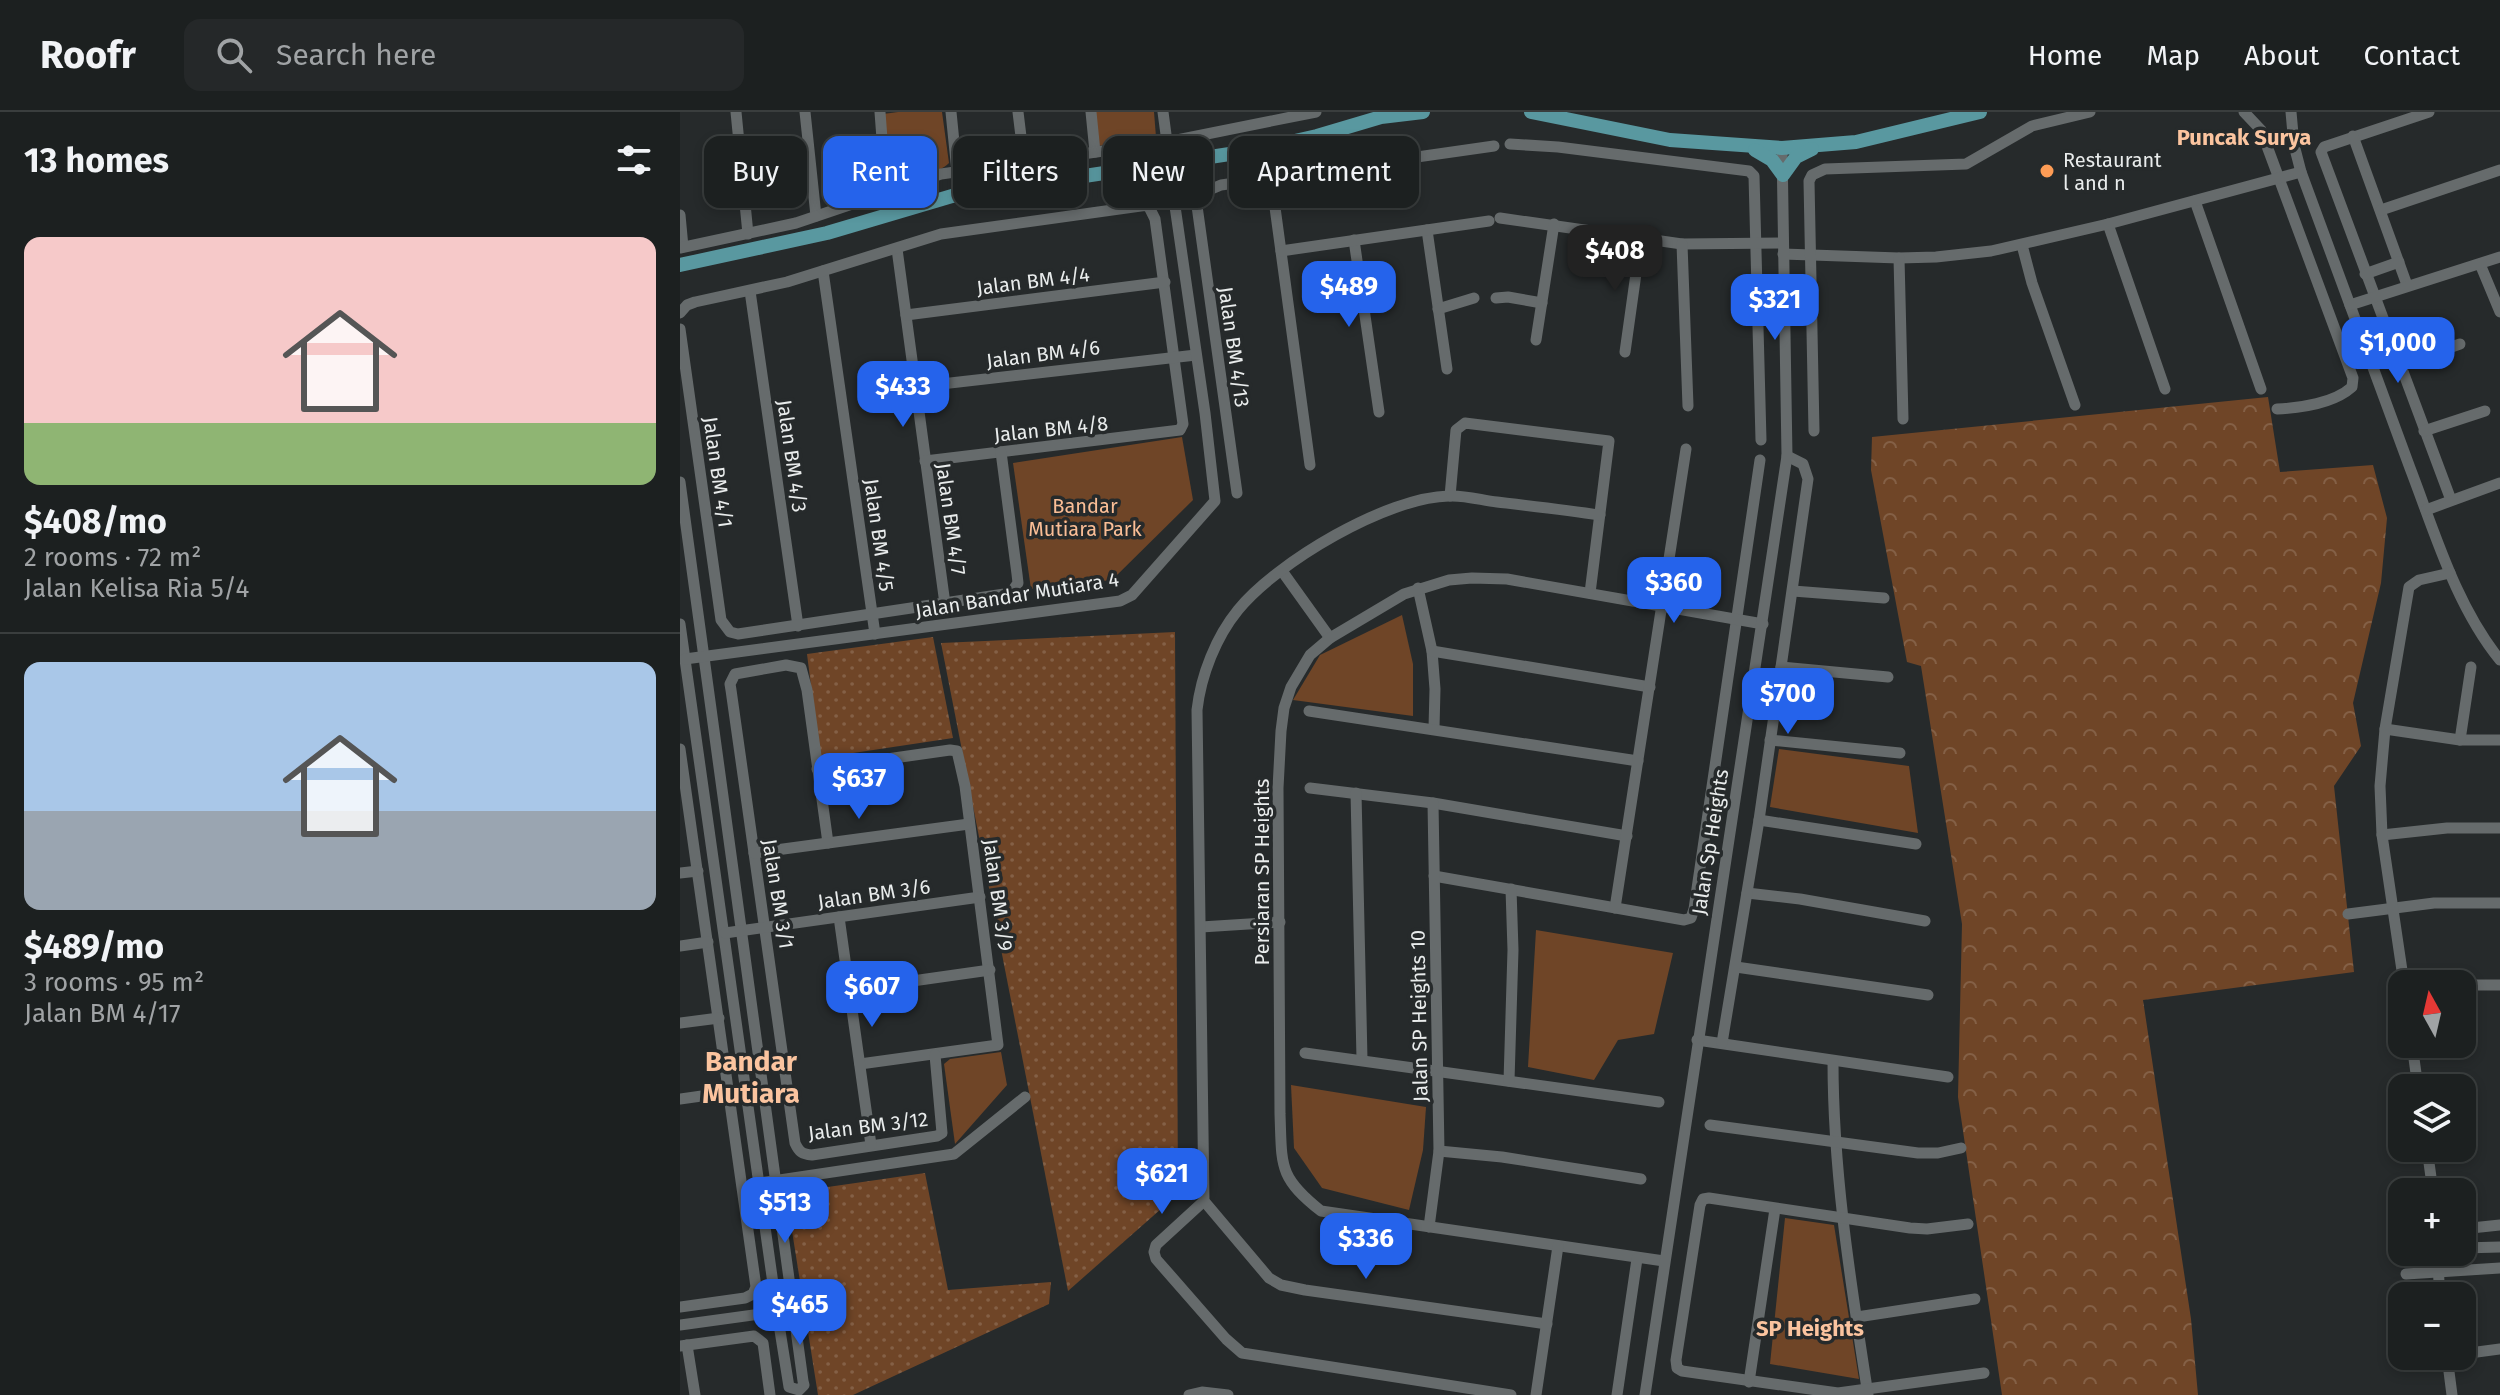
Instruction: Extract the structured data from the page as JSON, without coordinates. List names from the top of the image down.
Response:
{
  "streets": {
    "street": [
      "Jalan BM 4/4",
      "Jalan BM 4/13",
      "Jalan BM 4/6",
      "Jalan BM 4/8",
      "Jalan BM 4/3",
      "Jalan BM 4/1",
      "Jalan BM 4/7",
      "Jalan BM 4/5",
      "Jalan Bandar Mutiara 4",
      "Jalan Sp Heights",
      "Persiaran SP Heights",
      "Jalan BM 3/1",
      "Jalan BM 3/6",
      "Jalan BM 3/9",
      "Jalan SP Heights 10",
      "Jalan BM 3/12"
    ]
  },
  "crossings": [
    ["Jalan BM 4/4", "Jalan BM 4/7"],
    ["Jalan BM 4/6", "Jalan BM 4/8"],
    ["Jalan BM 4/6", "Jalan BM 4/7"],
    ["Jalan BM 4/6", "Jalan Bandar Mutiara 4"],
    ["Jalan BM 4/8", "Jalan BM 4/7"],
    ["Jalan BM 4/3", "Jalan BM 4/1"],
    ["Jalan BM 4/5", "Jalan Bandar Mutiara 4"],
    ["Jalan Sp Heights", "Persiaran SP Heights"],
    ["Persiaran SP Heights", "Jalan SP Heights 10"],
    ["Jalan BM 3/1", "Jalan BM 3/6"],
    ["Jalan BM 3/1", "Jalan BM 3/9"],
    ["Jalan BM 3/1", "Jalan BM 3/12"],
    ["Jalan BM 3/6", "Jalan BM 3/9"],
    ["Jalan BM 3/9", "Jalan BM 3/12"]
  ],
  "districts": ["Puncak Surya", "Bandar Mutiara", "SP Heights"],
  "parks": ["Bandar Mutiara Park"],
  "places": ["Restaurant l and n"],
  "north": "top",
  "page": {
    "header": "Roofr",
    "search": "Search here",
    "nav": [
      "Home",
      "Map",
      "About",
      "Contact"
    ],
    "heading": "13 homes",
    "chip": [
      "Buy",
      "Rent",
      "Filters",
      "New",
      "Apartment"
    ],
    "list": [
      {
        "name": "$408/mo",
        "note": "2 rooms · 72 m² · Jalan Kelisa Ria 5/4"
      },
      {
        "name": "$489/mo",
        "note": "3 rooms · 95 m² · Jalan BM 4/17"
      }
    ],
    "price": [
      "$408",
      "$489",
      "$321",
      "$1,000",
      "$433",
      "$360",
      "$700",
      "$637",
      "$607",
      "$621",
      "$513",
      "$336",
      "$465"
    ],
    "map_buttons": ["+", "−"]
  }
}
